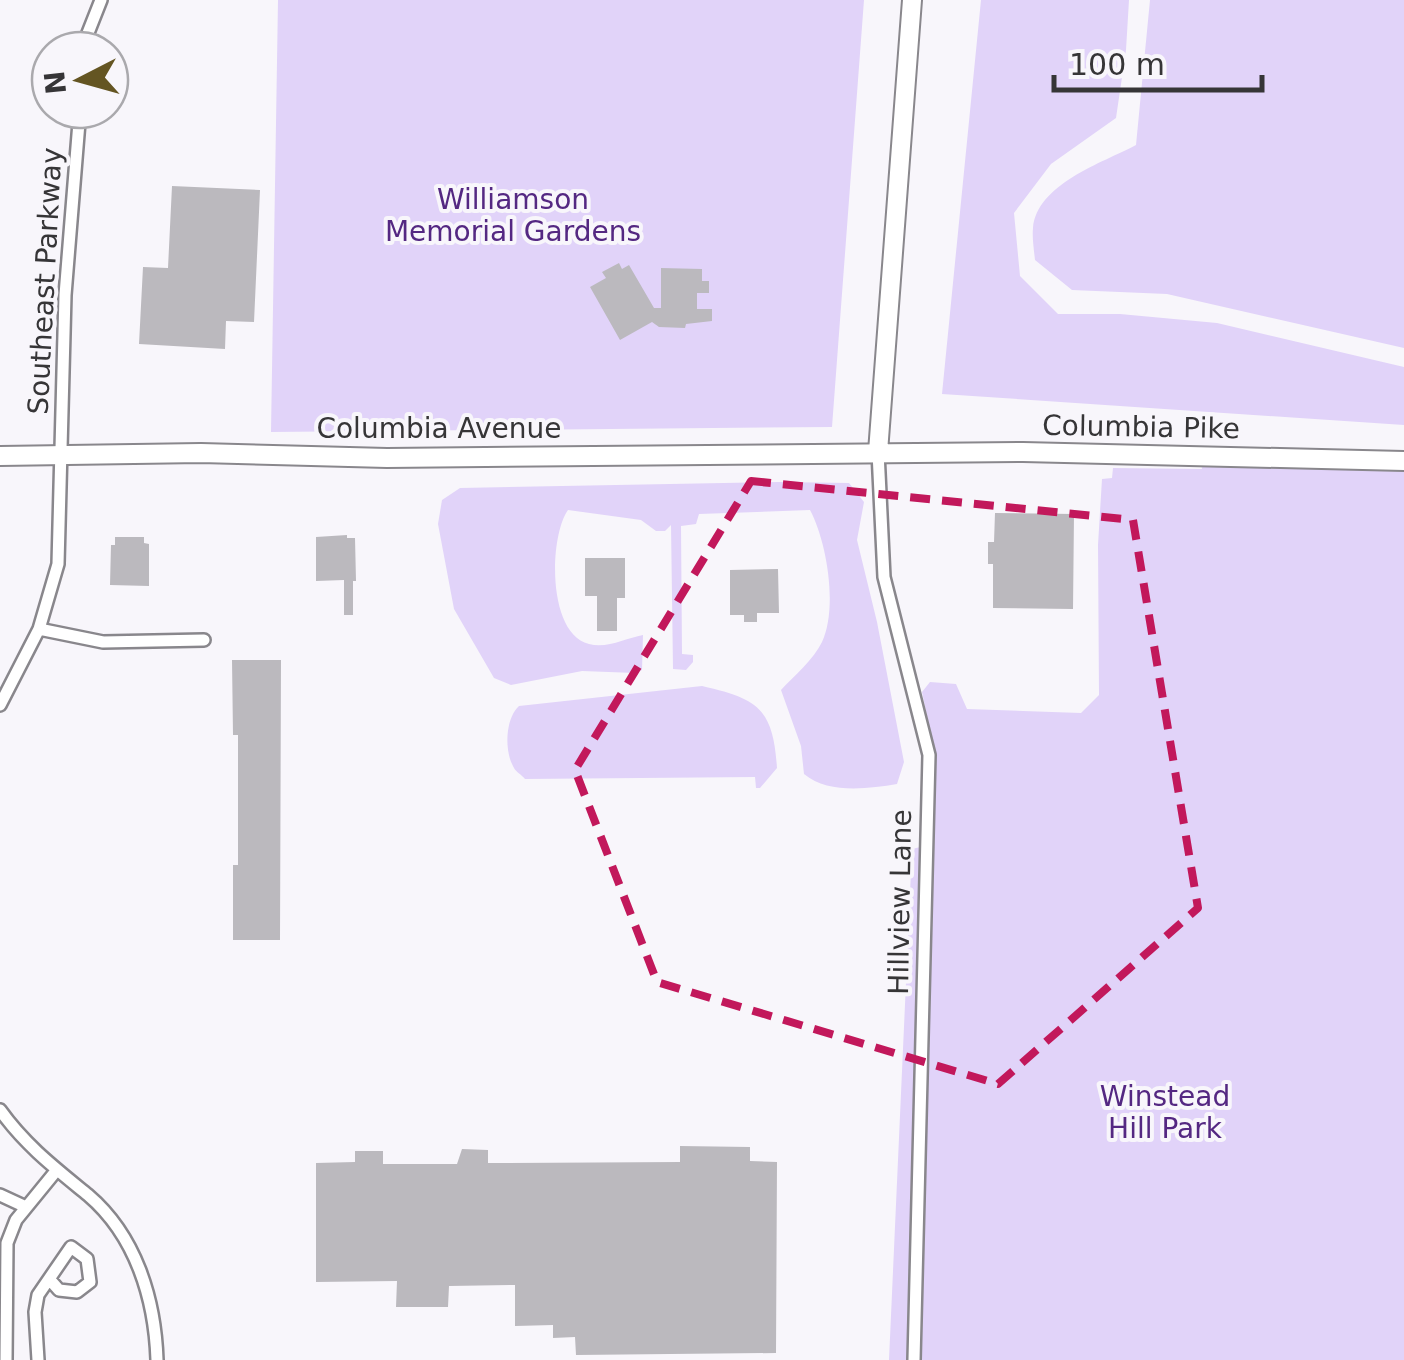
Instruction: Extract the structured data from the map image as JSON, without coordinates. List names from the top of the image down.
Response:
{
  "streets": {
    "main road": ["Columbia Pike", "Columbia Avenue"],
    "street": ["Southeast Parkway", "Hillview Lane"]
  },
  "crossings": [
    ["Southeast Parkway", "Columbia Avenue"],
    ["Columbia Pike", "Columbia Avenue"],
    ["Columbia Pike", "Hillview Lane"],
    ["Columbia Avenue", "Hillview Lane"]
  ],
  "parks": ["Williamson Memorial Gardens", "Winstead Hill Park"],
  "scale_bar": "100 m",
  "north": "left"
}
